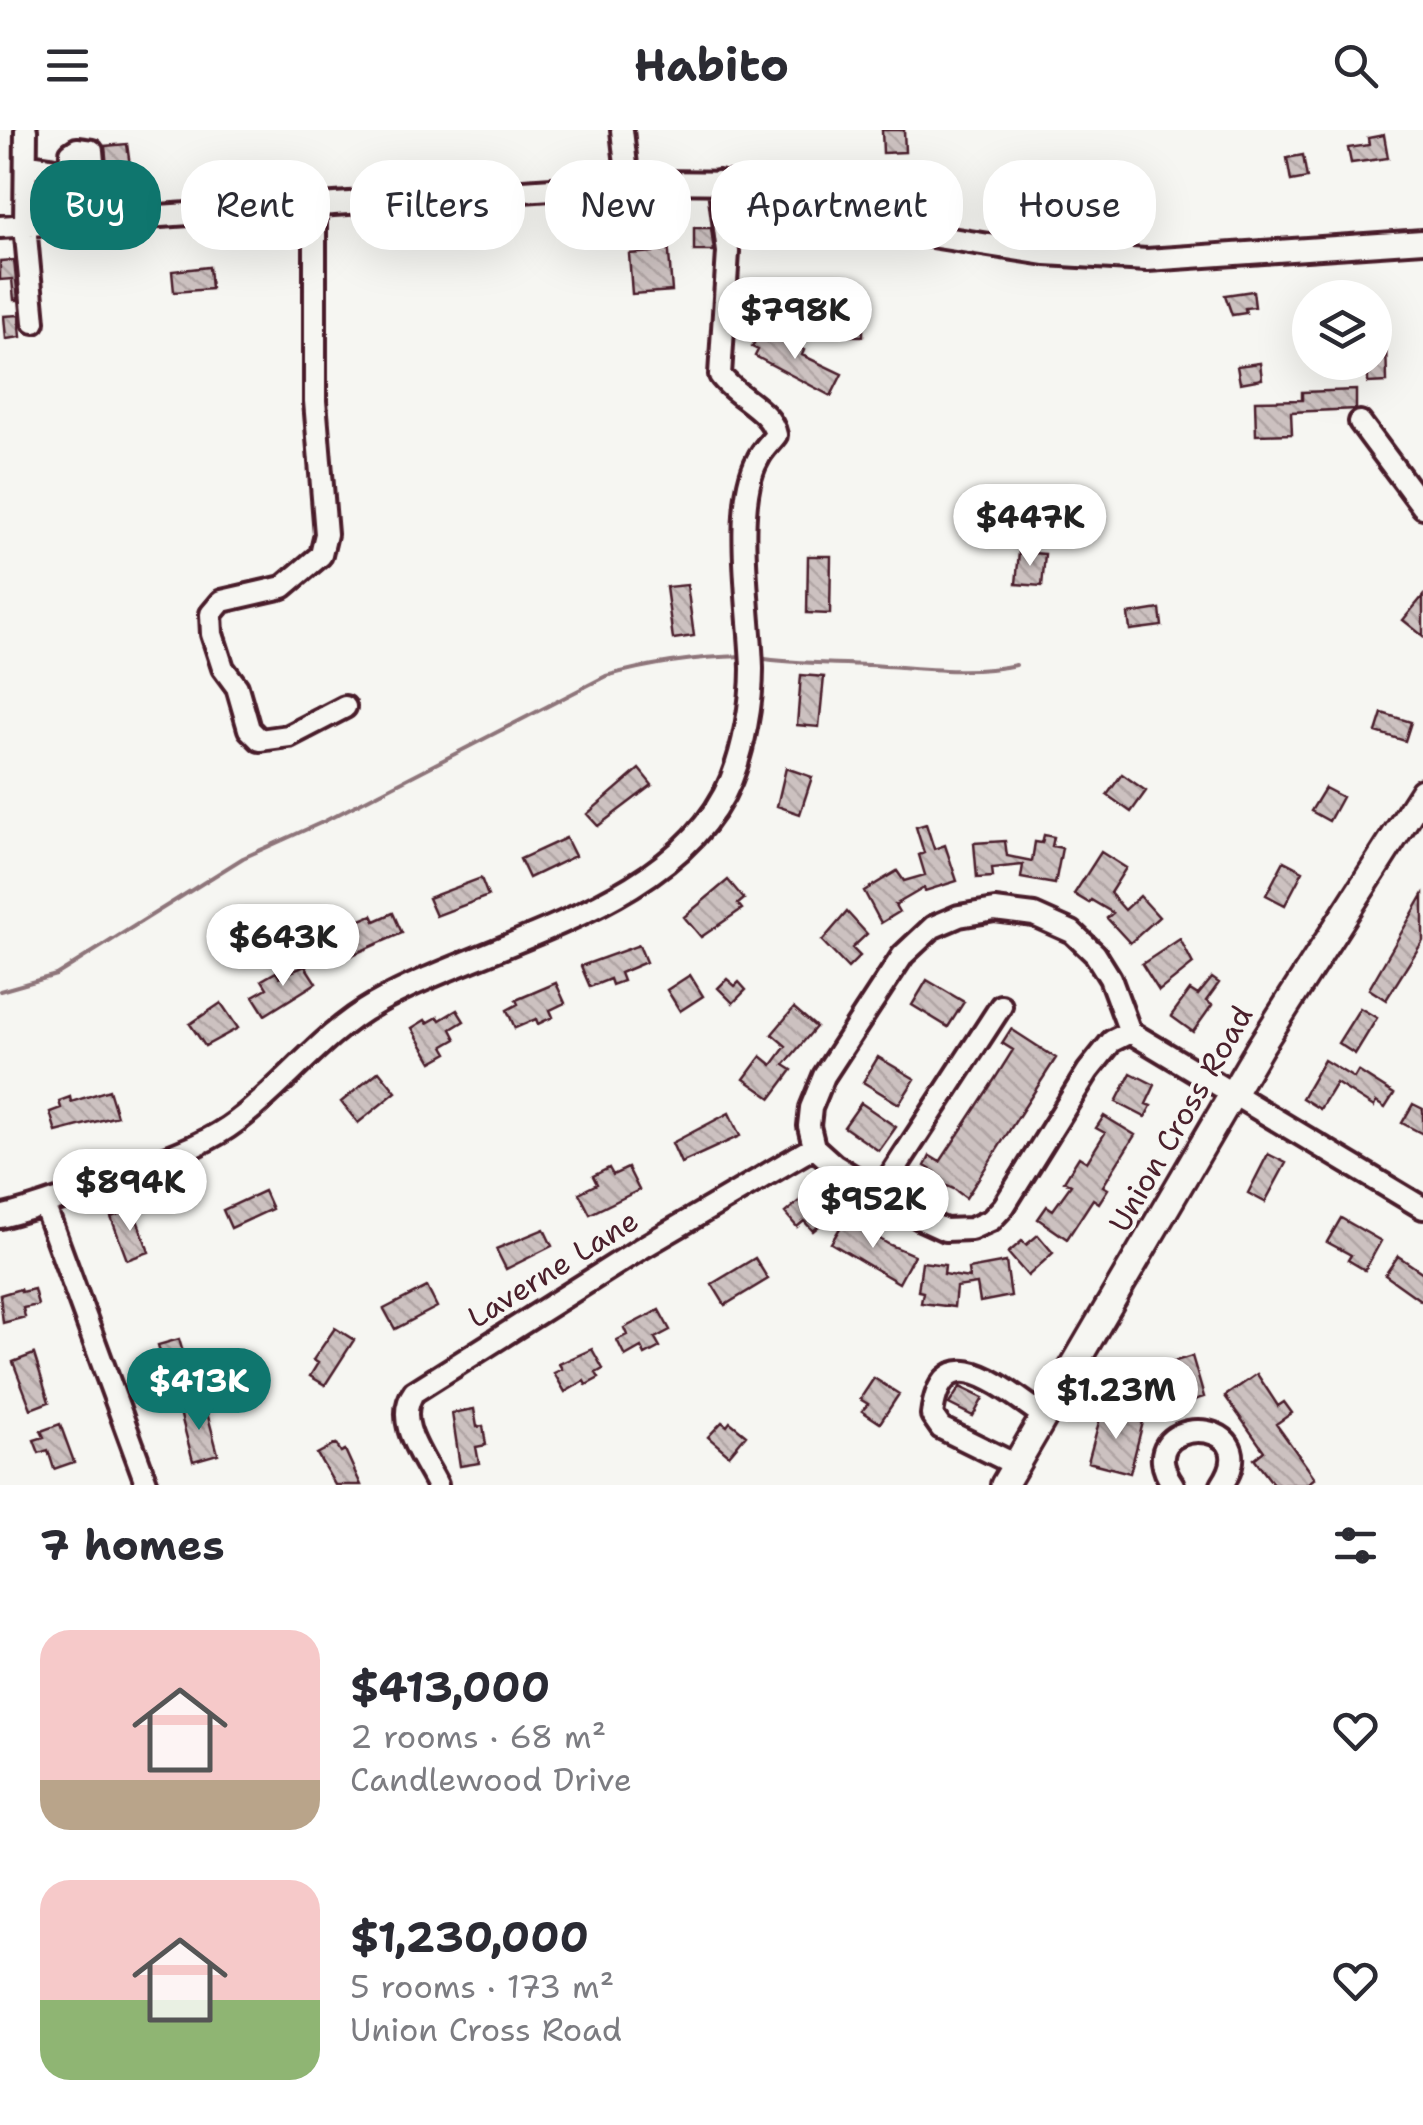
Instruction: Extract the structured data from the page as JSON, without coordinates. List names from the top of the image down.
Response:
{
  "streets": {
    "main road": ["Union Cross Road"],
    "street": ["Laverne Lane"]
  },
  "page": {
    "header": "Habito",
    "chip": [
      "Buy",
      "Rent",
      "Filters",
      "New",
      "Apartment",
      "House"
    ],
    "price": [
      "$798K",
      "$447K",
      "$643K",
      "$894K",
      "$952K",
      "$413K",
      "$1.23M"
    ],
    "heading": "7 homes",
    "list": [
      {
        "name": "$413,000",
        "note": "2 rooms · 68 m² · Candlewood Drive"
      },
      {
        "name": "$1,230,000",
        "note": "5 rooms · 173 m² · Union Cross Road"
      }
    ]
  }
}
